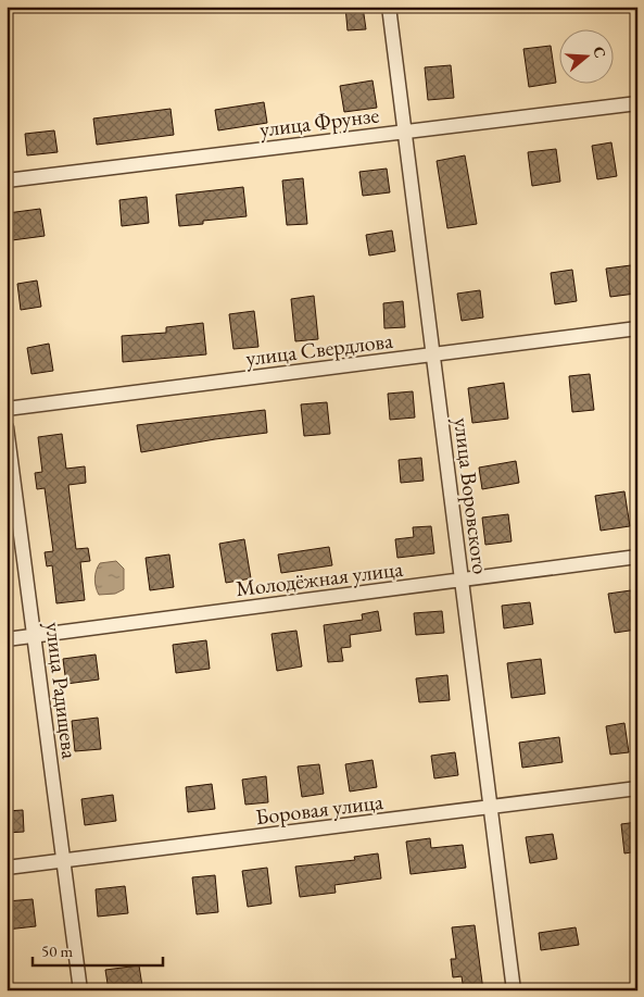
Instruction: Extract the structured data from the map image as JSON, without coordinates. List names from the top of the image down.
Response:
{
  "streets": {
    "street": [
      "улица Фрунзе",
      "улица Свердлова",
      "улица Воровского",
      "Молодёжная улица",
      "улица Радищева",
      "Боровая улица"
    ]
  },
  "crossings": [
    ["улица Фрунзе", "улица Воровского"],
    ["улица Свердлова", "улица Воровского"],
    ["улица Воровского", "Молодёжная улица"],
    ["улица Воровского", "Боровая улица"],
    ["Молодёжная улица", "улица Радищева"],
    ["улица Радищева", "Боровая улица"]
  ],
  "scale_bar": "50 m",
  "north": "right"
}
